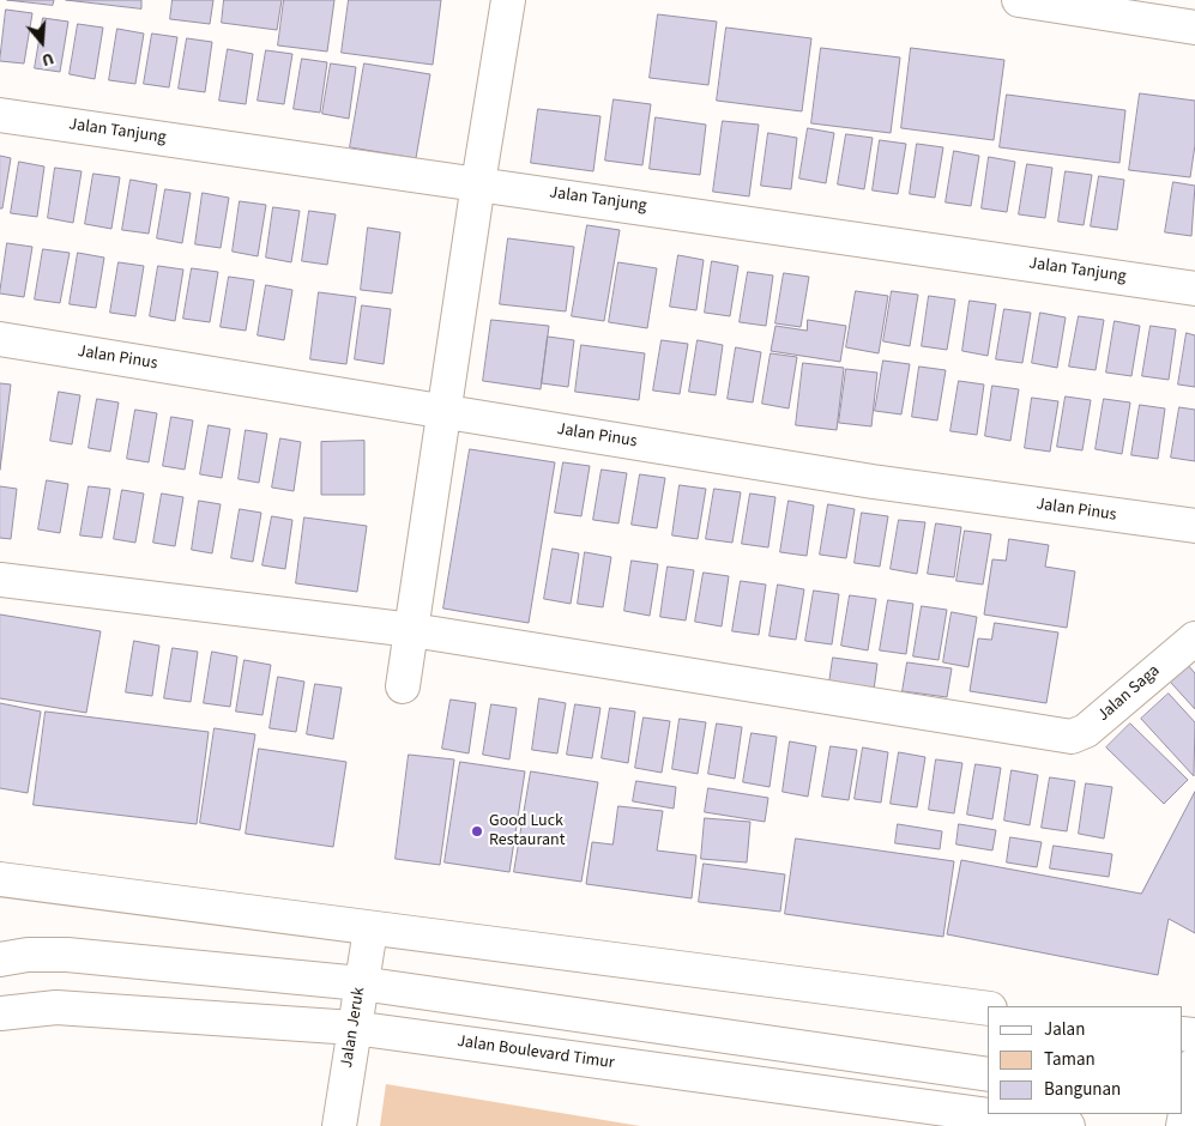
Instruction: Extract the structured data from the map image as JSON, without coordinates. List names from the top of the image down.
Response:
{
  "streets": {
    "street": [
      "Jalan Tanjung",
      "Jalan Pinus",
      "Jalan Saga",
      "Jalan Jeruk",
      "Jalan Boulevard Timur"
    ]
  },
  "crossings": [
    ["Jalan Jeruk", "Jalan Boulevard Timur"]
  ],
  "places": ["Good Luck Restaurant"],
  "legend": ["Jalan", "Taman", "Bangunan"],
  "north": "bottom"
}
